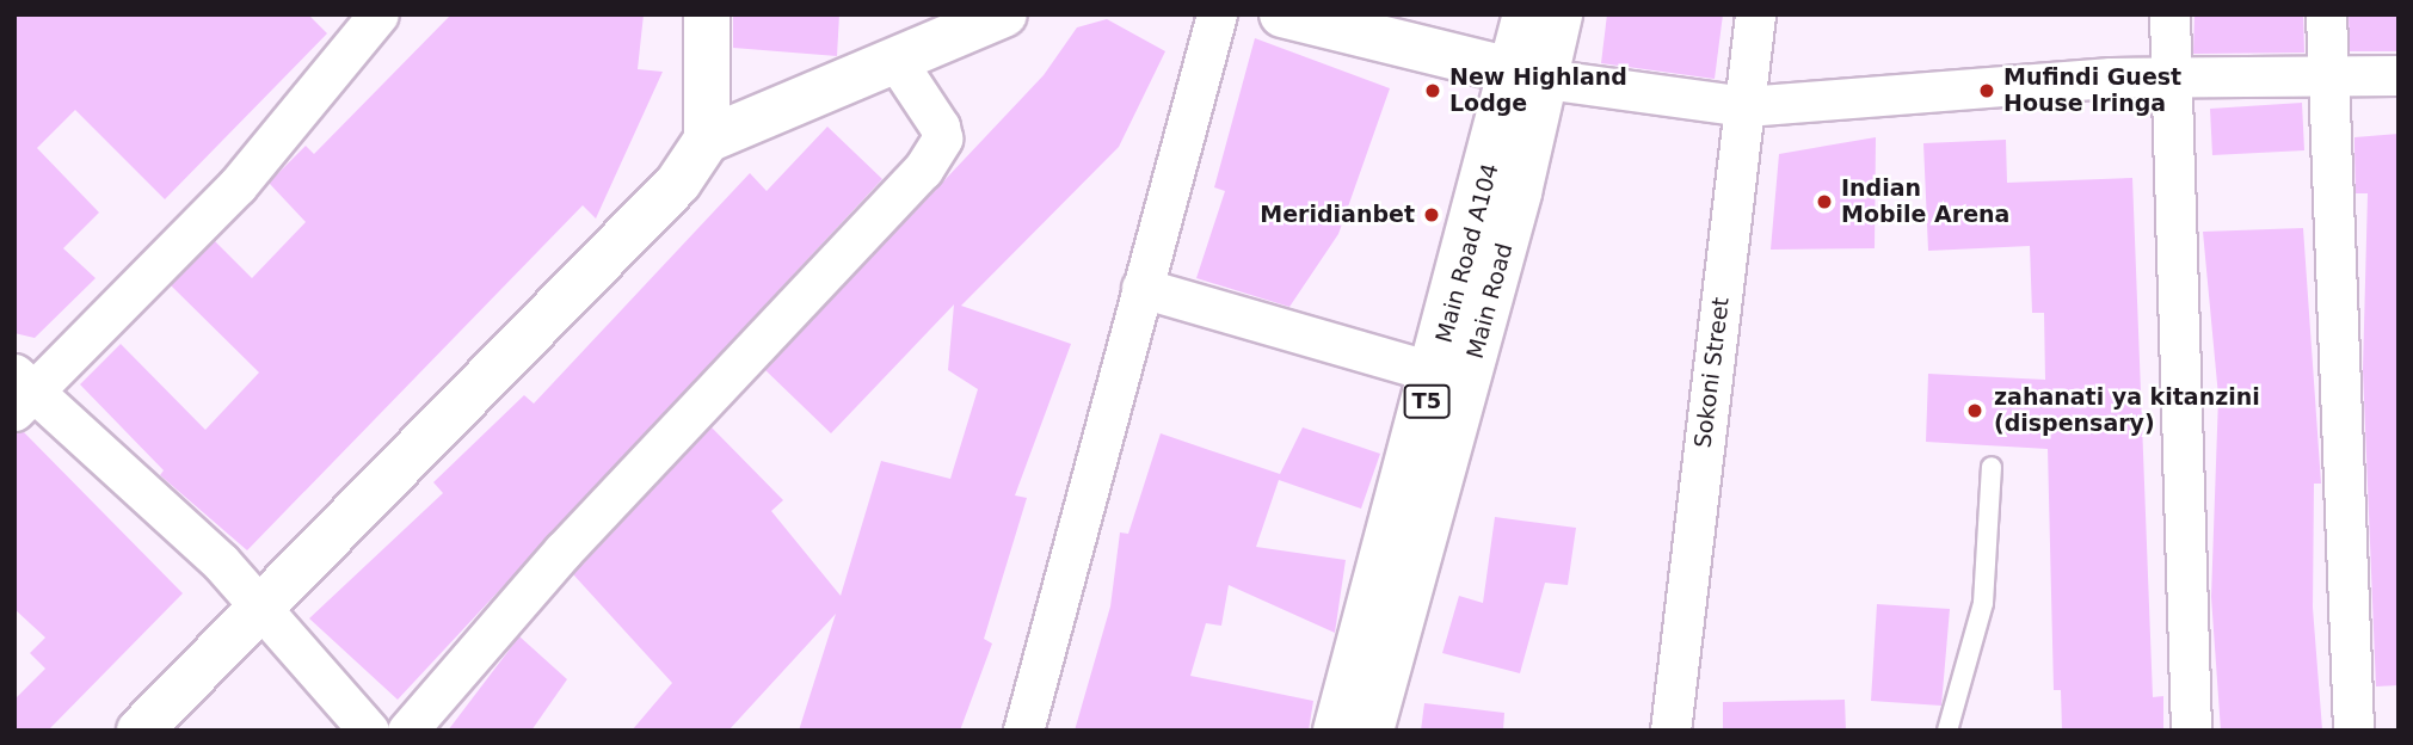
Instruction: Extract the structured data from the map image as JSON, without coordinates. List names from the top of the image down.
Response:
{
  "streets": {
    "main road": ["Main Road A104", "Main Road", "T5"],
    "street": ["Sokoni Street"]
  },
  "crossings": [
    ["Main Road A104", "Main Road"]
  ],
  "places": [
    "New Highland Lodge",
    "Mufindi Guest House Iringa",
    "Indian Mobile Arena",
    "Meridianbet",
    "zahanati ya kitanzini (dispensary)"
  ]
}
